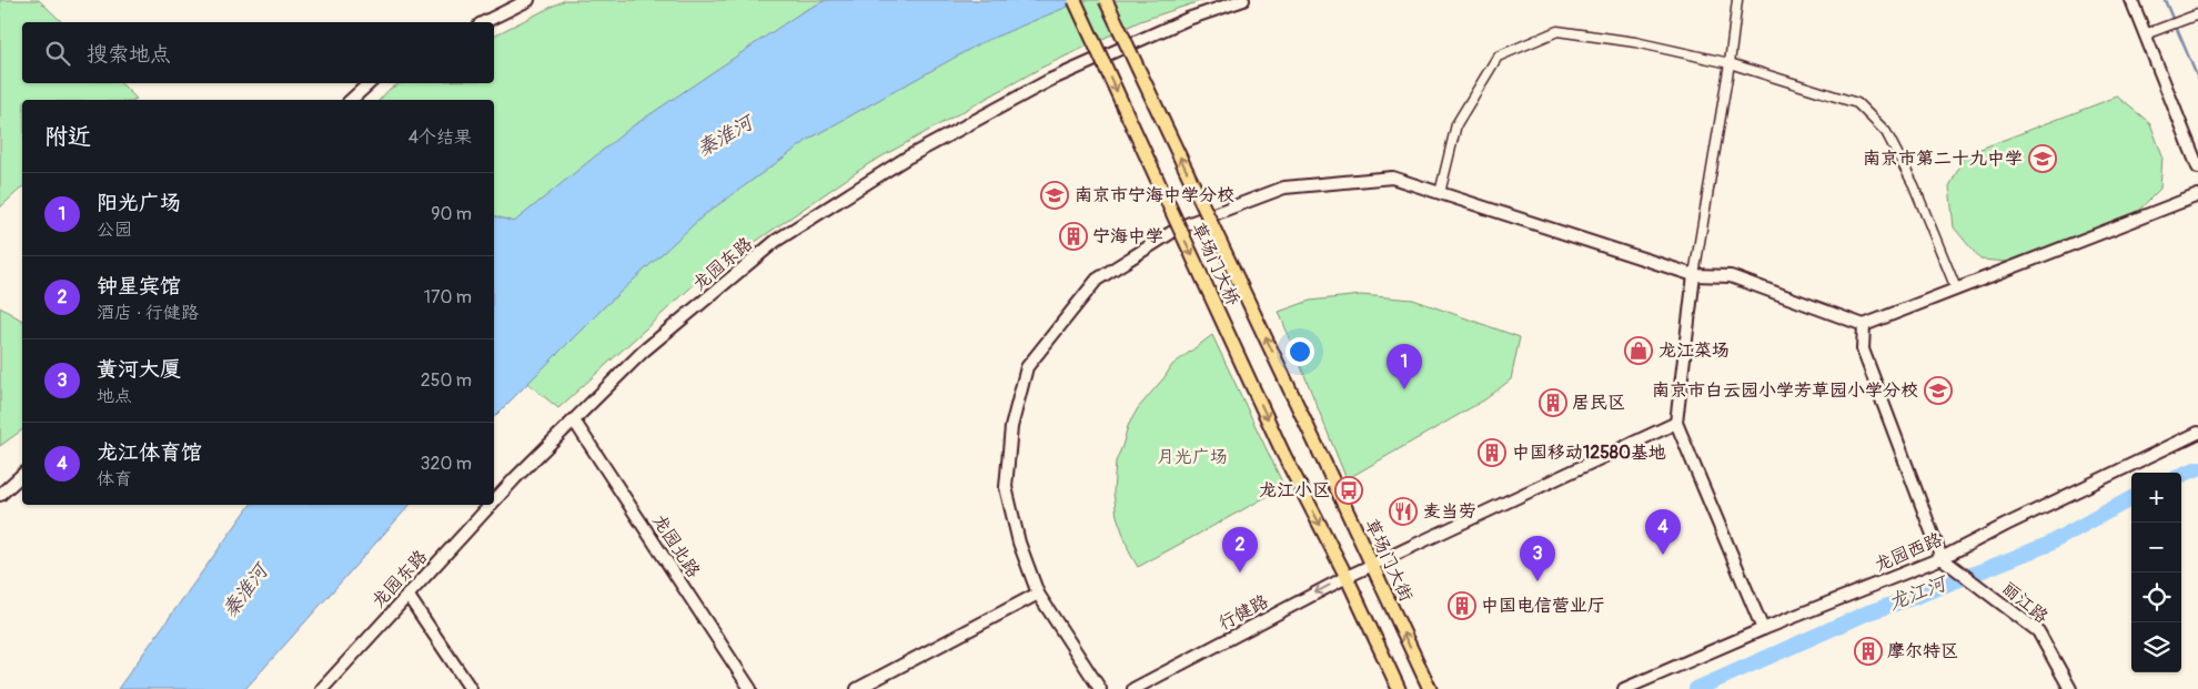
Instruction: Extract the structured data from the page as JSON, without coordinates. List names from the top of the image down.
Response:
{
  "streets": {
    "main road": ["草场门大桥", "草场门大街"],
    "street": [
      "龙园东路",
      "龙园北路",
      "龙园西路",
      "丽江路",
      "行健路"
    ]
  },
  "crossings": [
    ["龙园东路", "龙园北路"],
    ["草场门大桥", "草场门大街"],
    ["草场门大桥", "行健路"],
    ["龙园西路", "丽江路"],
    ["草场门大街", "行健路"]
  ],
  "one_way": ["行健路"],
  "water": ["秦淮河", "龙江河"],
  "parks": ["月光广场"],
  "places": {
    "school or university": ["南京市第二十九中学", "南京市宁海中学分校", "南京市白云园小学芳草园小学分校"],
    "building": [
      "宁海中学",
      "居民区",
      "中国移动12580基地",
      "中国电信营业厅",
      "摩尔特区"
    ],
    "shop": ["龙江菜场"],
    "bus stop": ["龙江小区"],
    "restaurant": ["麦当劳"]
  },
  "page": {
    "search": "搜索地点",
    "heading": ["附近", "4个结果"],
    "list": [
      {
        "mark": "1",
        "name": "阳光广场",
        "note": "公园",
        "value": "90 m"
      },
      {
        "mark": "2",
        "name": "钟星宾馆",
        "note": "酒店 · 行健路",
        "value": "170 m"
      },
      {
        "mark": "3",
        "name": "黄河大厦",
        "note": "地点",
        "value": "250 m"
      },
      {
        "mark": "4",
        "name": "龙江体育馆",
        "note": "体育",
        "value": "320 m"
      }
    ],
    "pins": [
      "1",
      "4",
      "2",
      "3"
    ],
    "map_buttons": ["+", "−"]
  }
}
